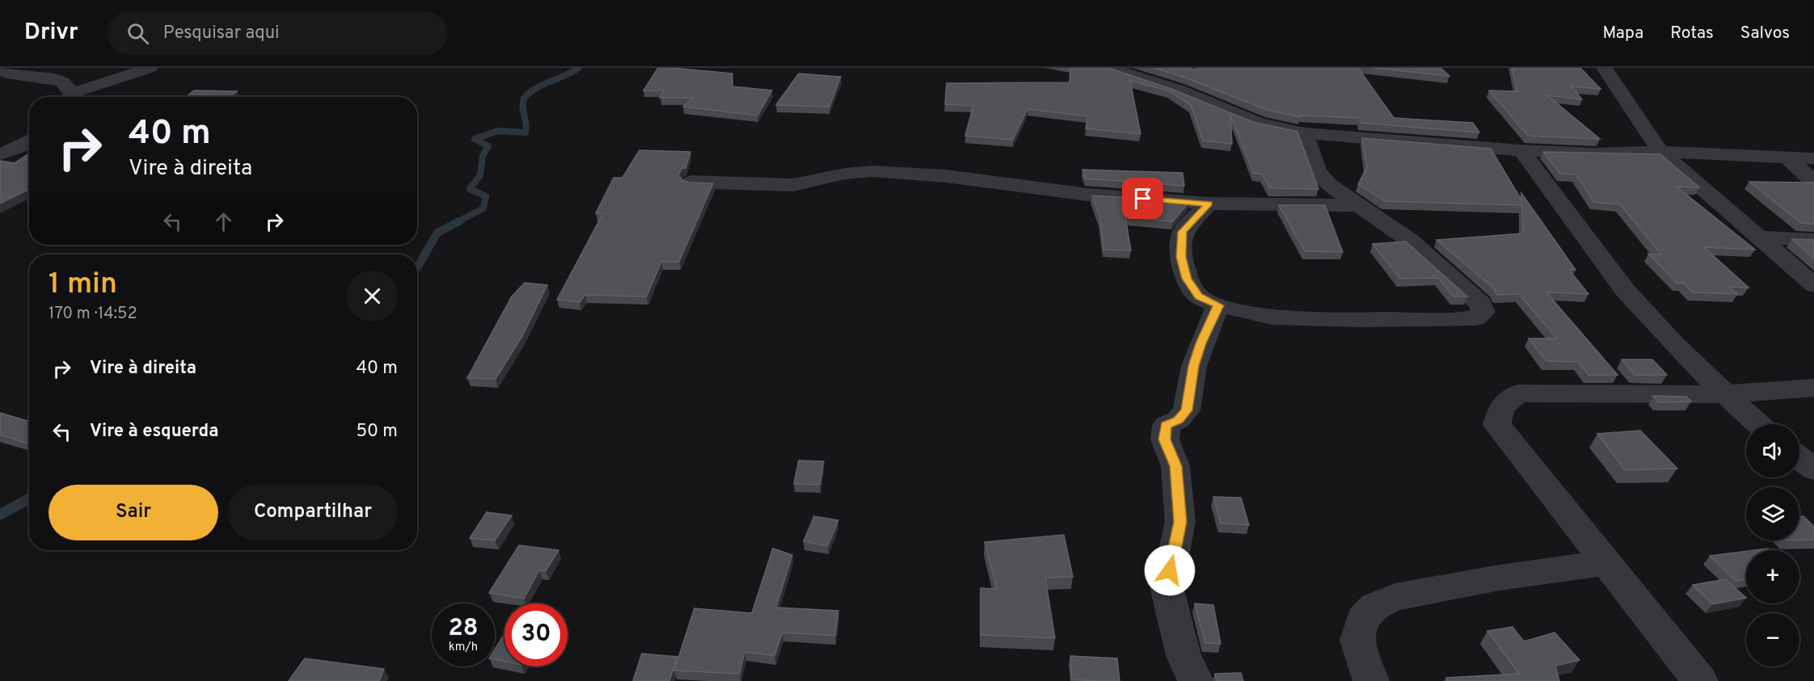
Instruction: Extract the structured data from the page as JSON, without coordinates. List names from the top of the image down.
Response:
{
  "page": {
    "header": "Drivr",
    "search": "Pesquisar aqui",
    "nav": ["Mapa", "Rotas", "Salvos"],
    "turn": ["40 m", "Vire à direita"],
    "heading": ["1 min", "170 m · 14:52"],
    "list": [
      {
        "name": "Vire à direita",
        "value": "40 m"
      },
      {
        "name": "Vire à esquerda",
        "value": "50 m"
      }
    ],
    "map_buttons": ["+", "−"],
    "buttons": ["Sair", "Compartilhar"],
    "speed": "28 km/h",
    "limit": "30"
  }
}
